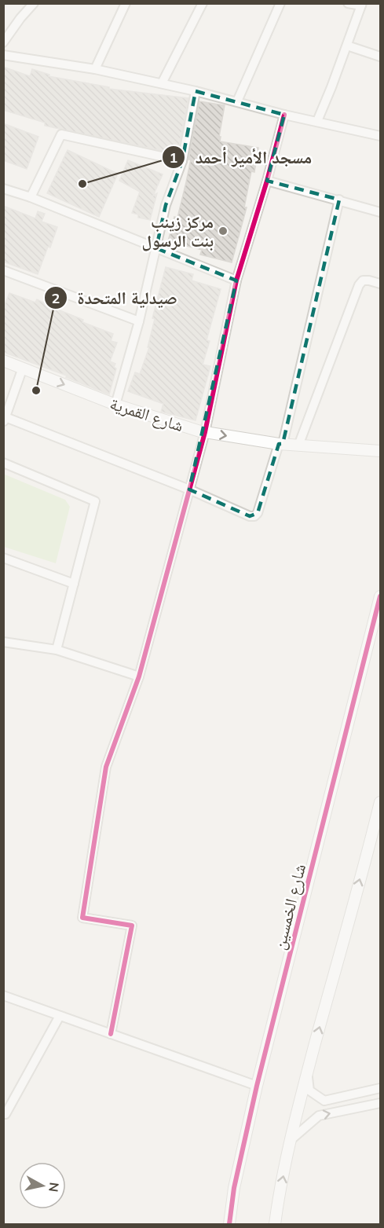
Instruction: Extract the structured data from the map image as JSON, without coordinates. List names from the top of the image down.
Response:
{
  "streets": {
    "street": ["شارع القمرية", "شارع الخمسين"]
  },
  "places": ["مسجد الأمير أحمد", "مركز زينب بنت الرسول", "صيدلية المتحدة"],
  "north": "right"
}
